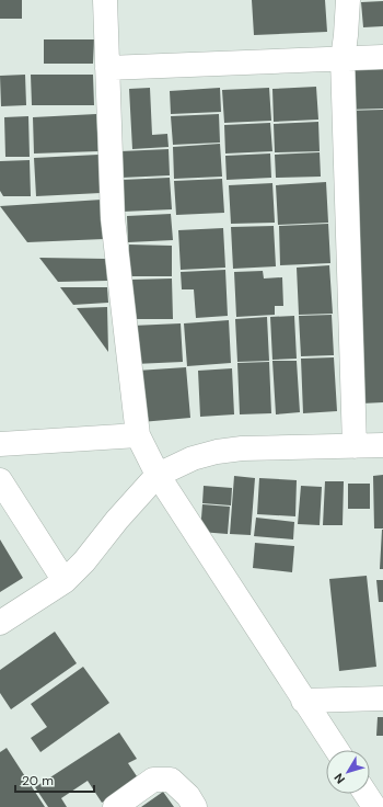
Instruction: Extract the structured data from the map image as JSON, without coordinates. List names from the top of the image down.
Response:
{
  "scale_bar": "20 m",
  "north": "bottom left"
}
